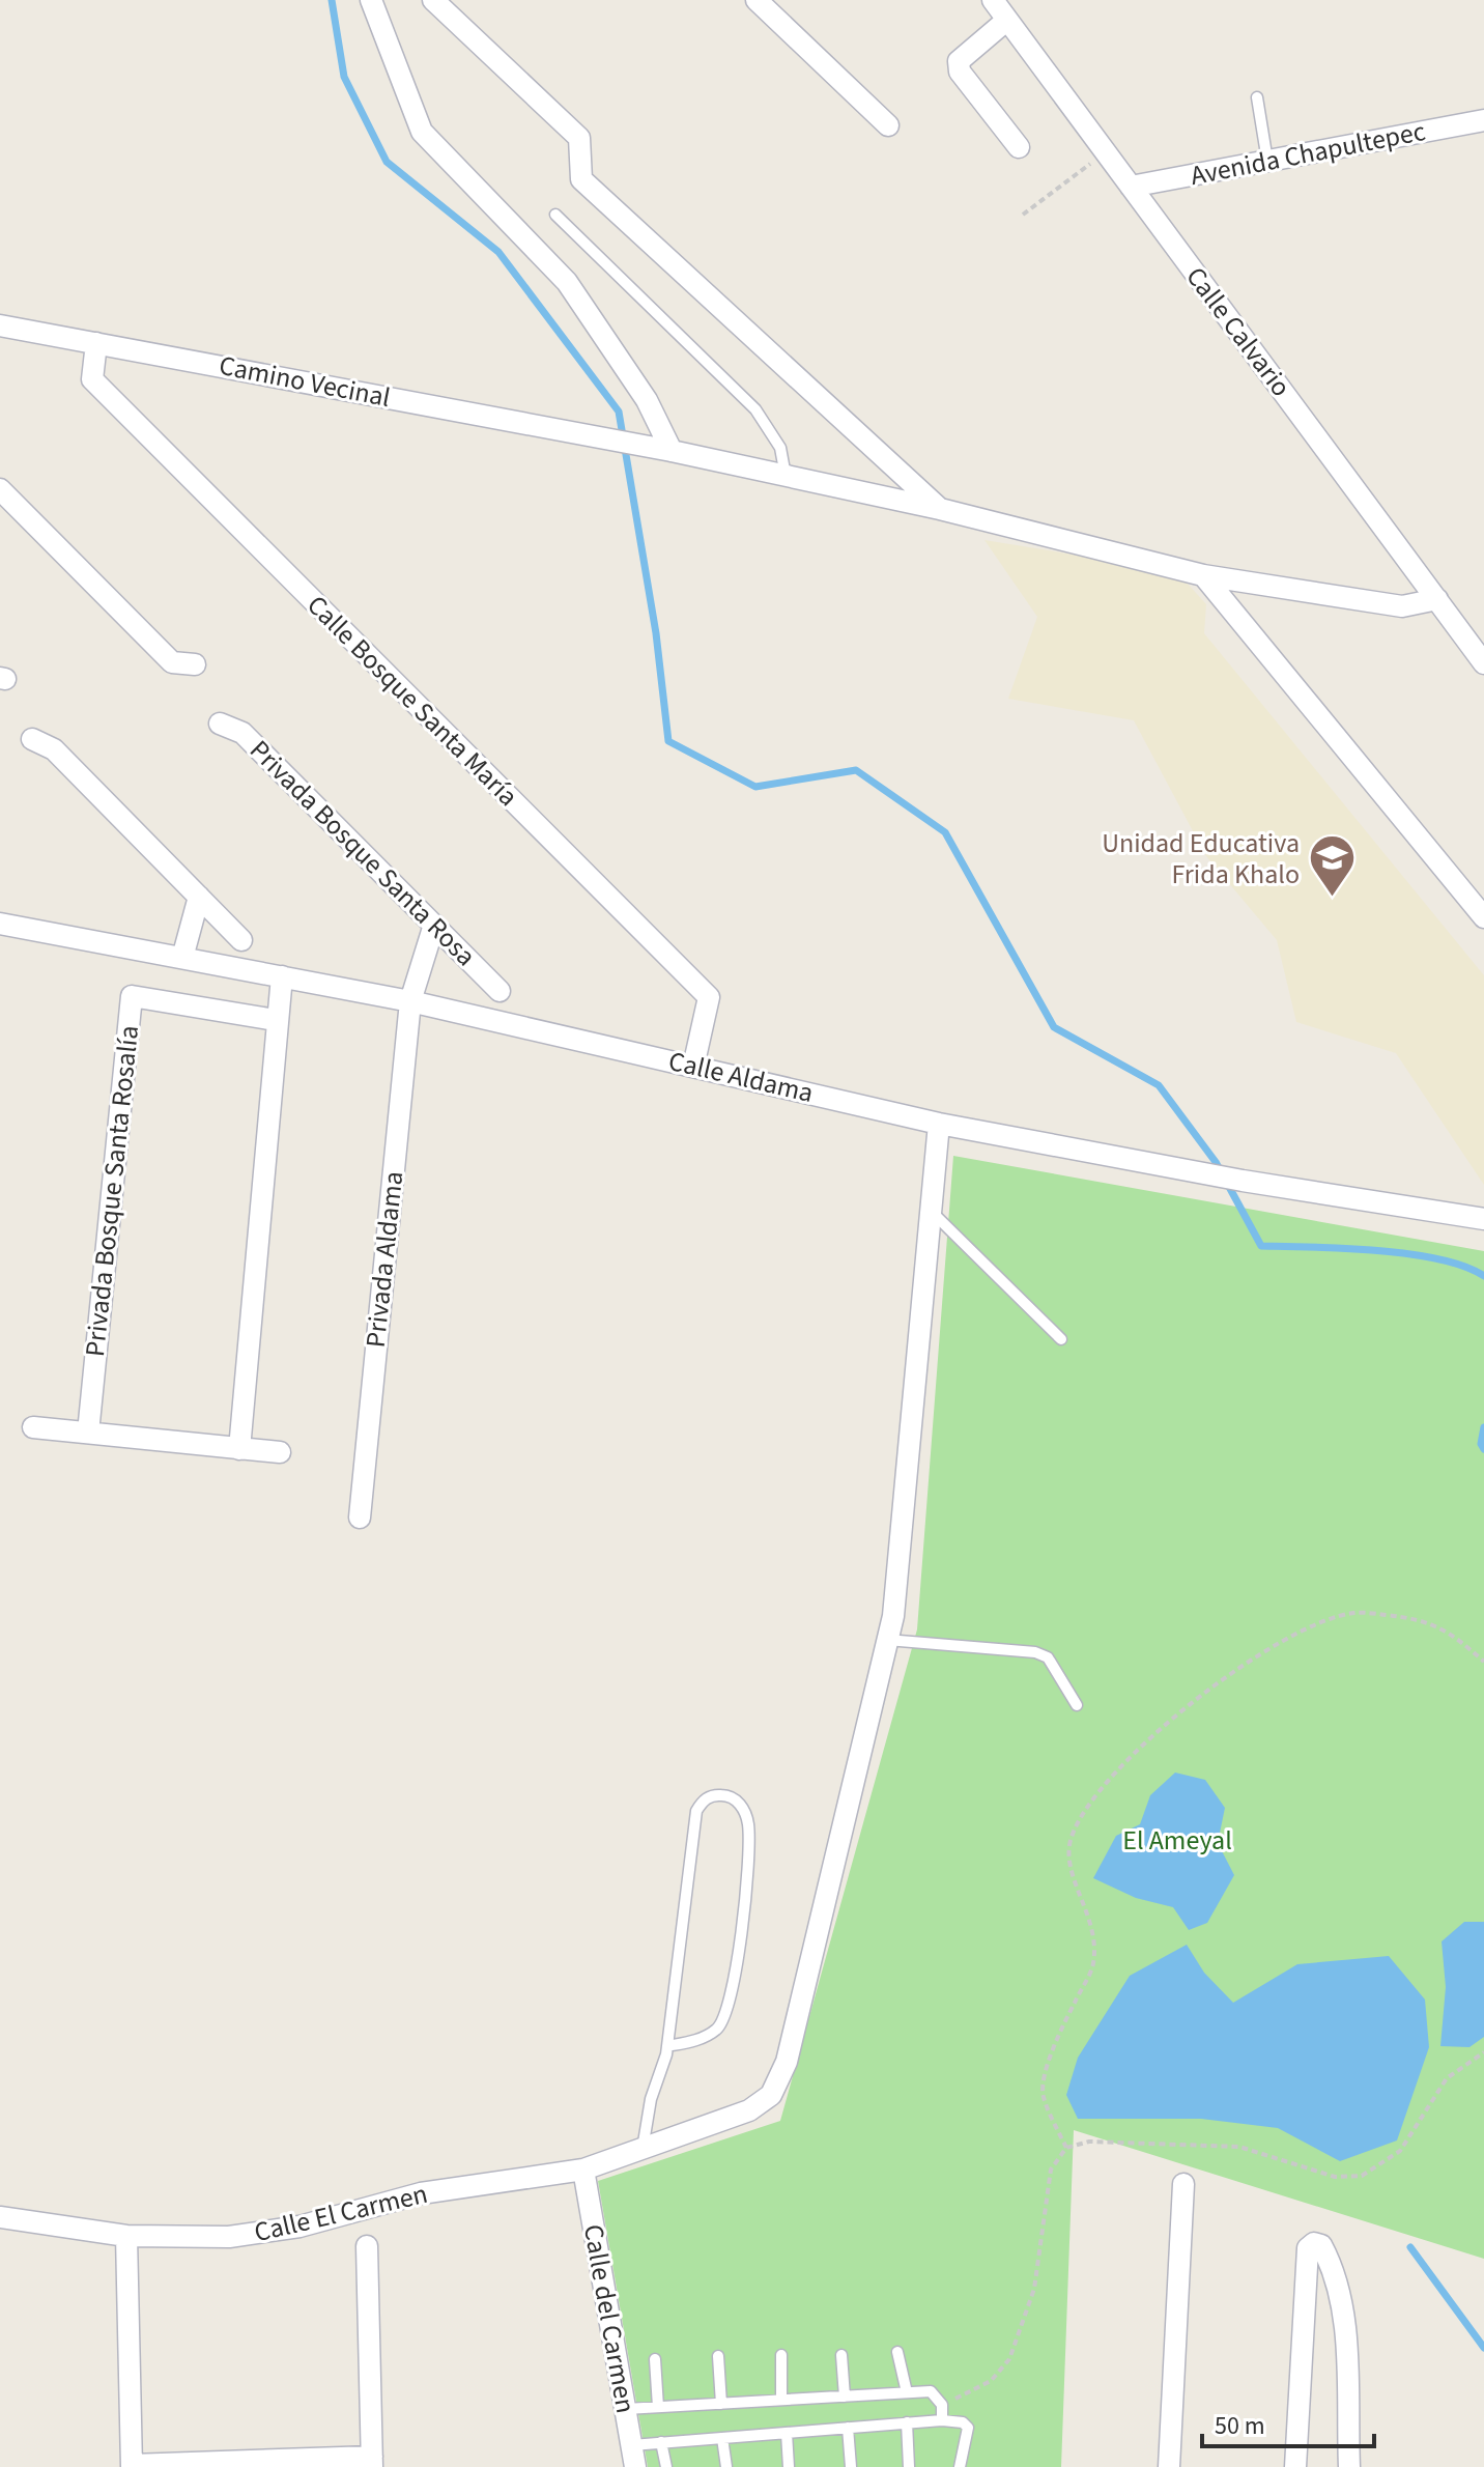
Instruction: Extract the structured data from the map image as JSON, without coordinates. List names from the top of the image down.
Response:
{
  "streets": {
    "street": [
      "Avenida Chapultepec",
      "Calle Calvario",
      "Camino Vecinal",
      "Calle Bosque Santa María",
      "Privada Bosque Santa Rosa",
      "Calle Aldama",
      "Privada Bosque Santa Rosalía",
      "Privada Aldama",
      "Calle El Carmen",
      "Calle del Carmen"
    ]
  },
  "crossings": [
    ["Avenida Chapultepec", "Calle Calvario"],
    ["Camino Vecinal", "Calle Bosque Santa María"],
    ["Calle Bosque Santa María", "Calle Aldama"],
    ["Privada Bosque Santa Rosa", "Privada Aldama"],
    ["Calle Aldama", "Privada Aldama"],
    ["Calle Aldama", "Calle El Carmen"],
    ["Calle El Carmen", "Calle del Carmen"]
  ],
  "parks": ["El Ameyal"],
  "places": {
    "school or university": ["Unidad Educativa Frida Khalo"]
  },
  "scale_bar": "50 m"
}
